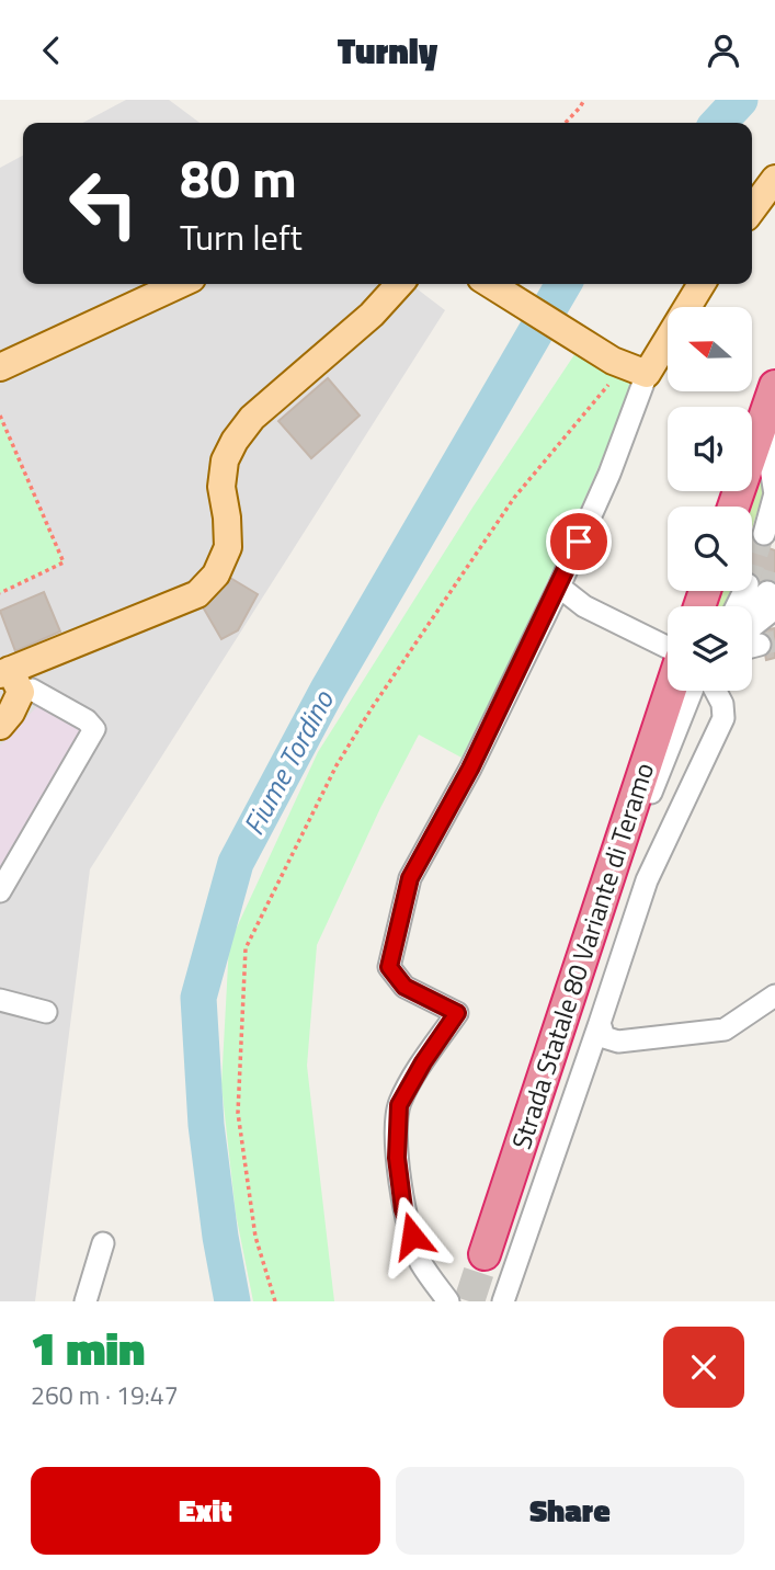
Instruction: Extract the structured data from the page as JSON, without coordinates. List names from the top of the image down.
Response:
{
  "streets": {
    "highway": ["Strada Statale 80 Variante di Teramo"]
  },
  "water": ["Fiume Tordino"],
  "north": "left",
  "page": {
    "header": "Turnly",
    "turn": ["80 m", "Turn left"],
    "heading": ["1 min", "260 m · 19:47"],
    "buttons": ["Exit", "Share"]
  }
}
